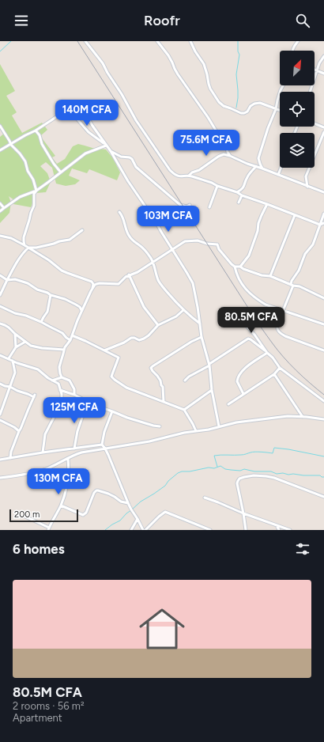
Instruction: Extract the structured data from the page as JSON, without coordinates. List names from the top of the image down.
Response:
{
  "scale_bar": "200 m",
  "north": "top right",
  "page": {
    "header": "Roofr",
    "price": [
      "140M CFA",
      "75.6M CFA",
      "103M CFA",
      "80.5M CFA",
      "125M CFA",
      "130M CFA"
    ],
    "scale": "200 m",
    "heading": "6 homes",
    "list": [
      {
        "name": "80.5M CFA",
        "note": "2 rooms · 56 m² · Apartment"
      }
    ]
  }
}
